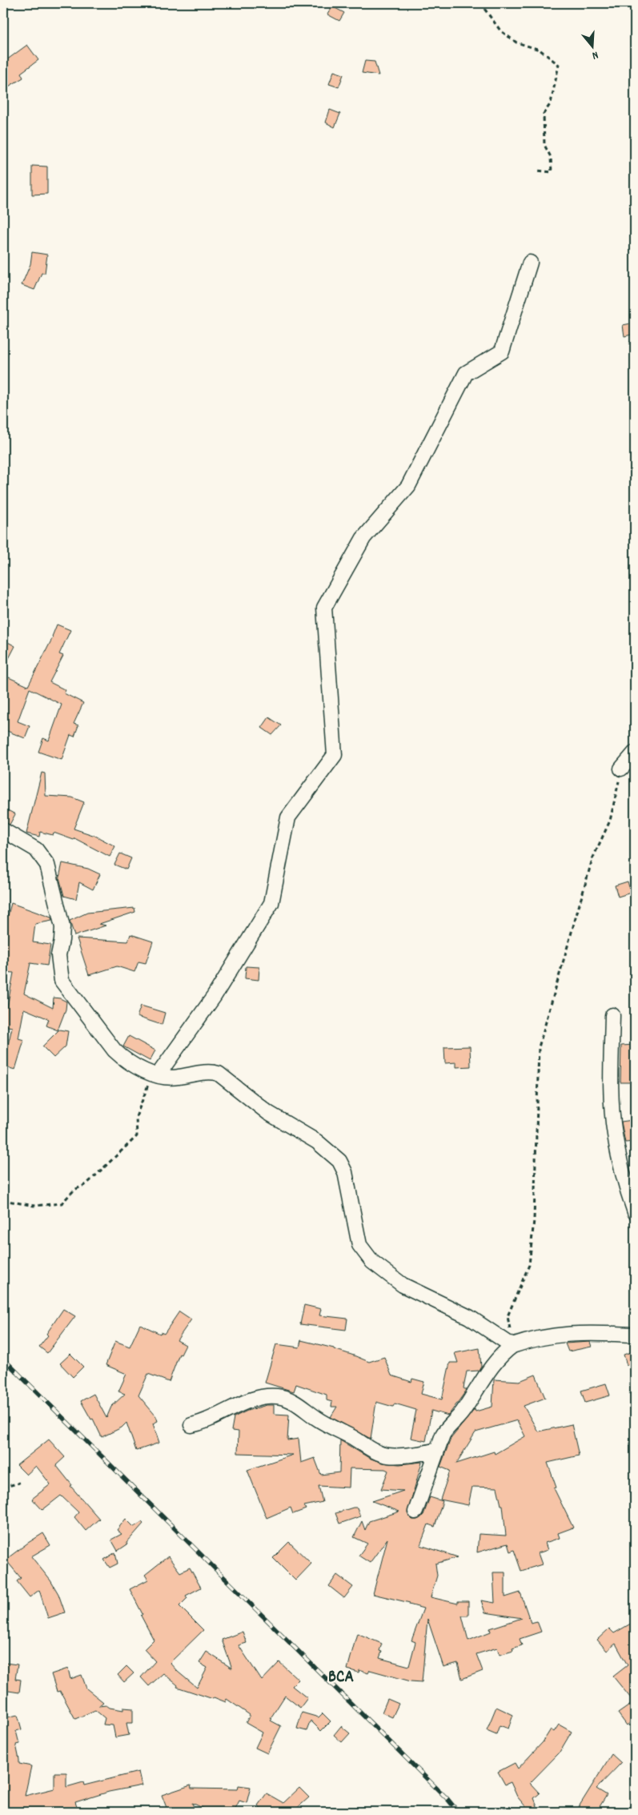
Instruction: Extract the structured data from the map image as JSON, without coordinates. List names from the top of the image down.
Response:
{
  "districts": ["BCA"],
  "north": "bottom"
}
